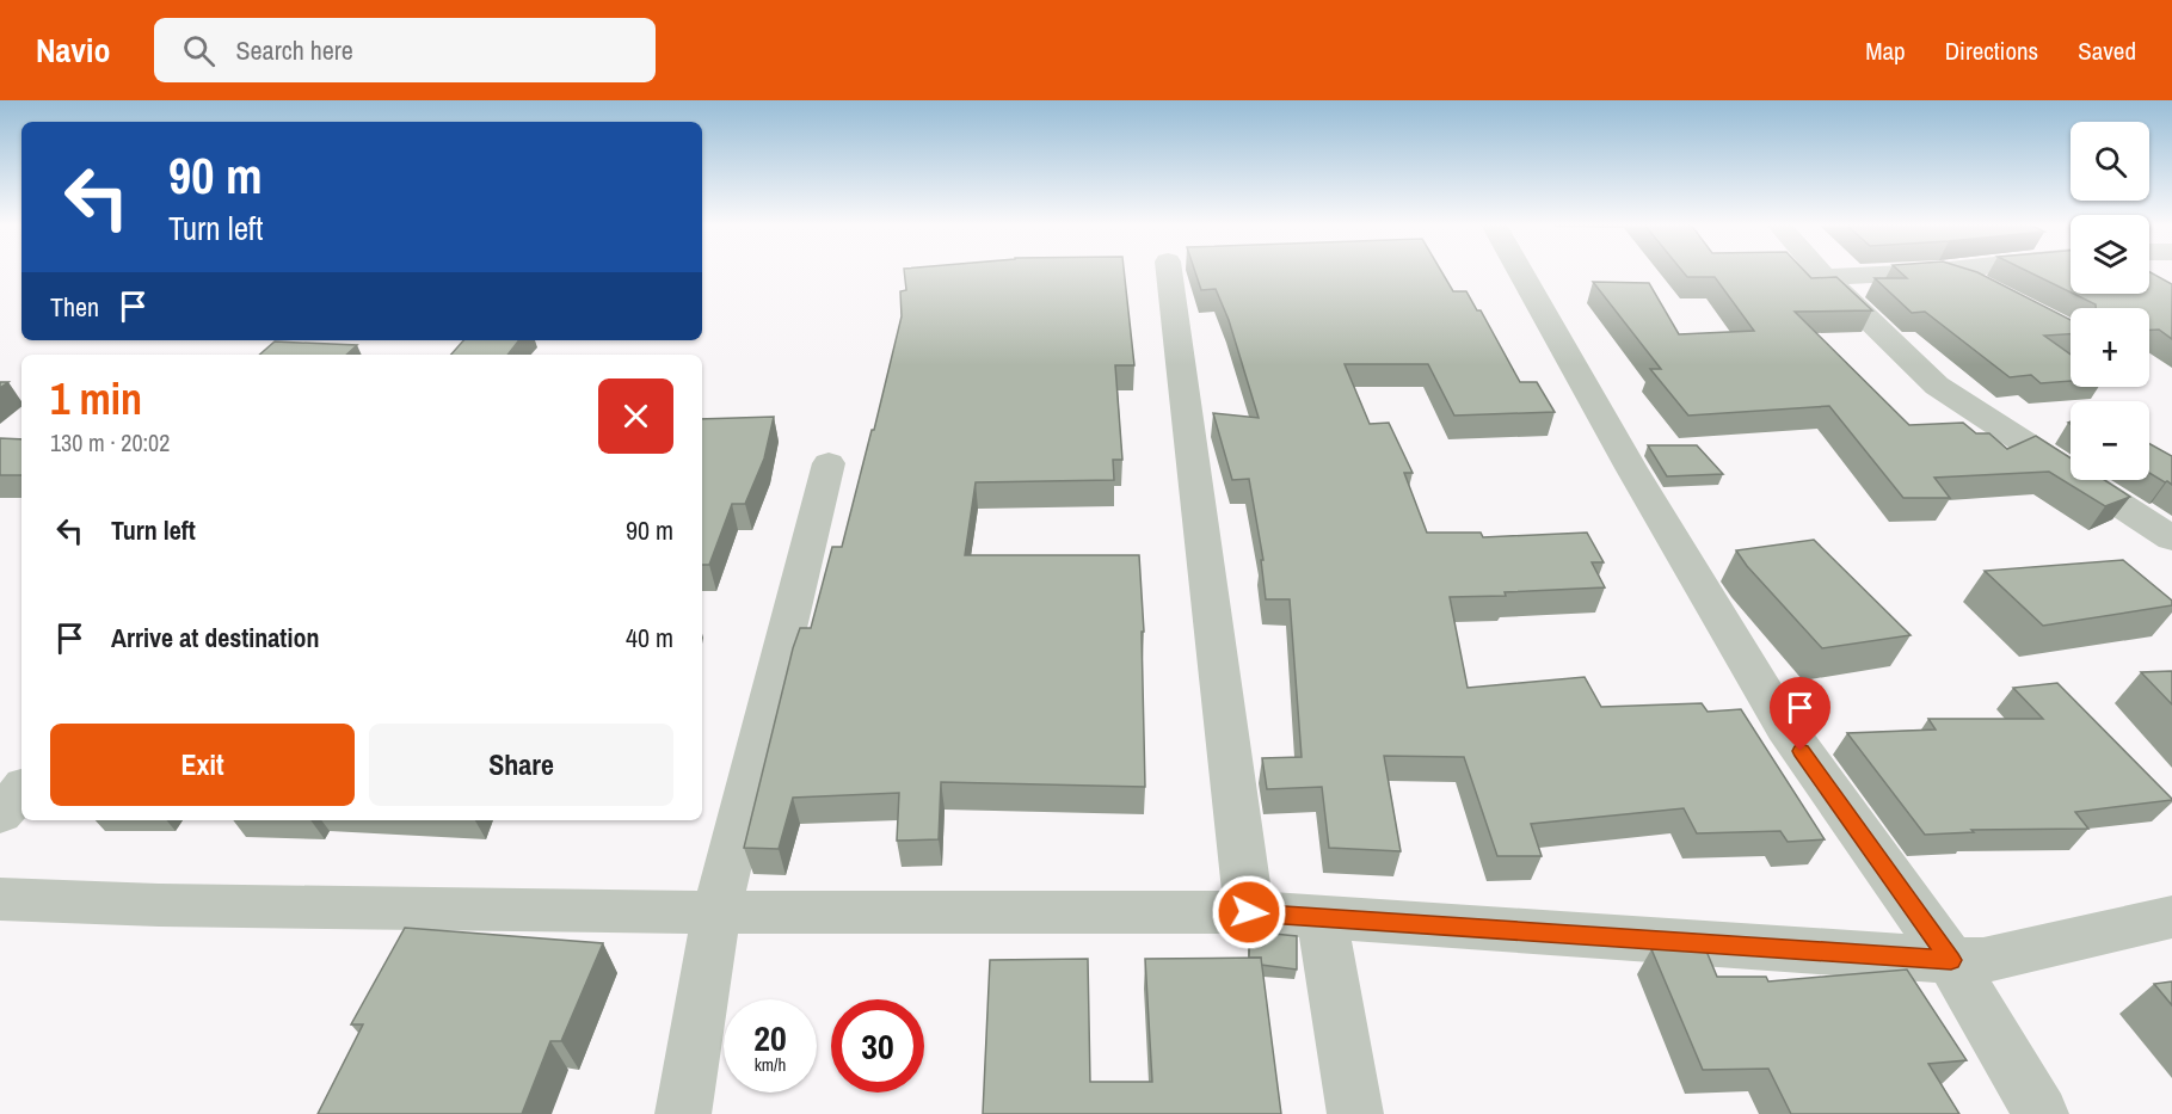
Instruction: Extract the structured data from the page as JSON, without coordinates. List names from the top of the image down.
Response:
{
  "page": {
    "header": "Navio",
    "search": "Search here",
    "nav": ["Map", "Directions", "Saved"],
    "map_buttons": ["+", "−"],
    "turn": ["90 m", "Turn left"],
    "then": "Then",
    "heading": ["1 min", "130 m · 20:02"],
    "list": [
      {
        "name": "Turn left",
        "value": "90 m"
      },
      {
        "name": "Arrive at destination",
        "value": "40 m"
      }
    ],
    "buttons": ["Exit", "Share"],
    "speed": "20 km/h",
    "limit": "30"
  }
}
